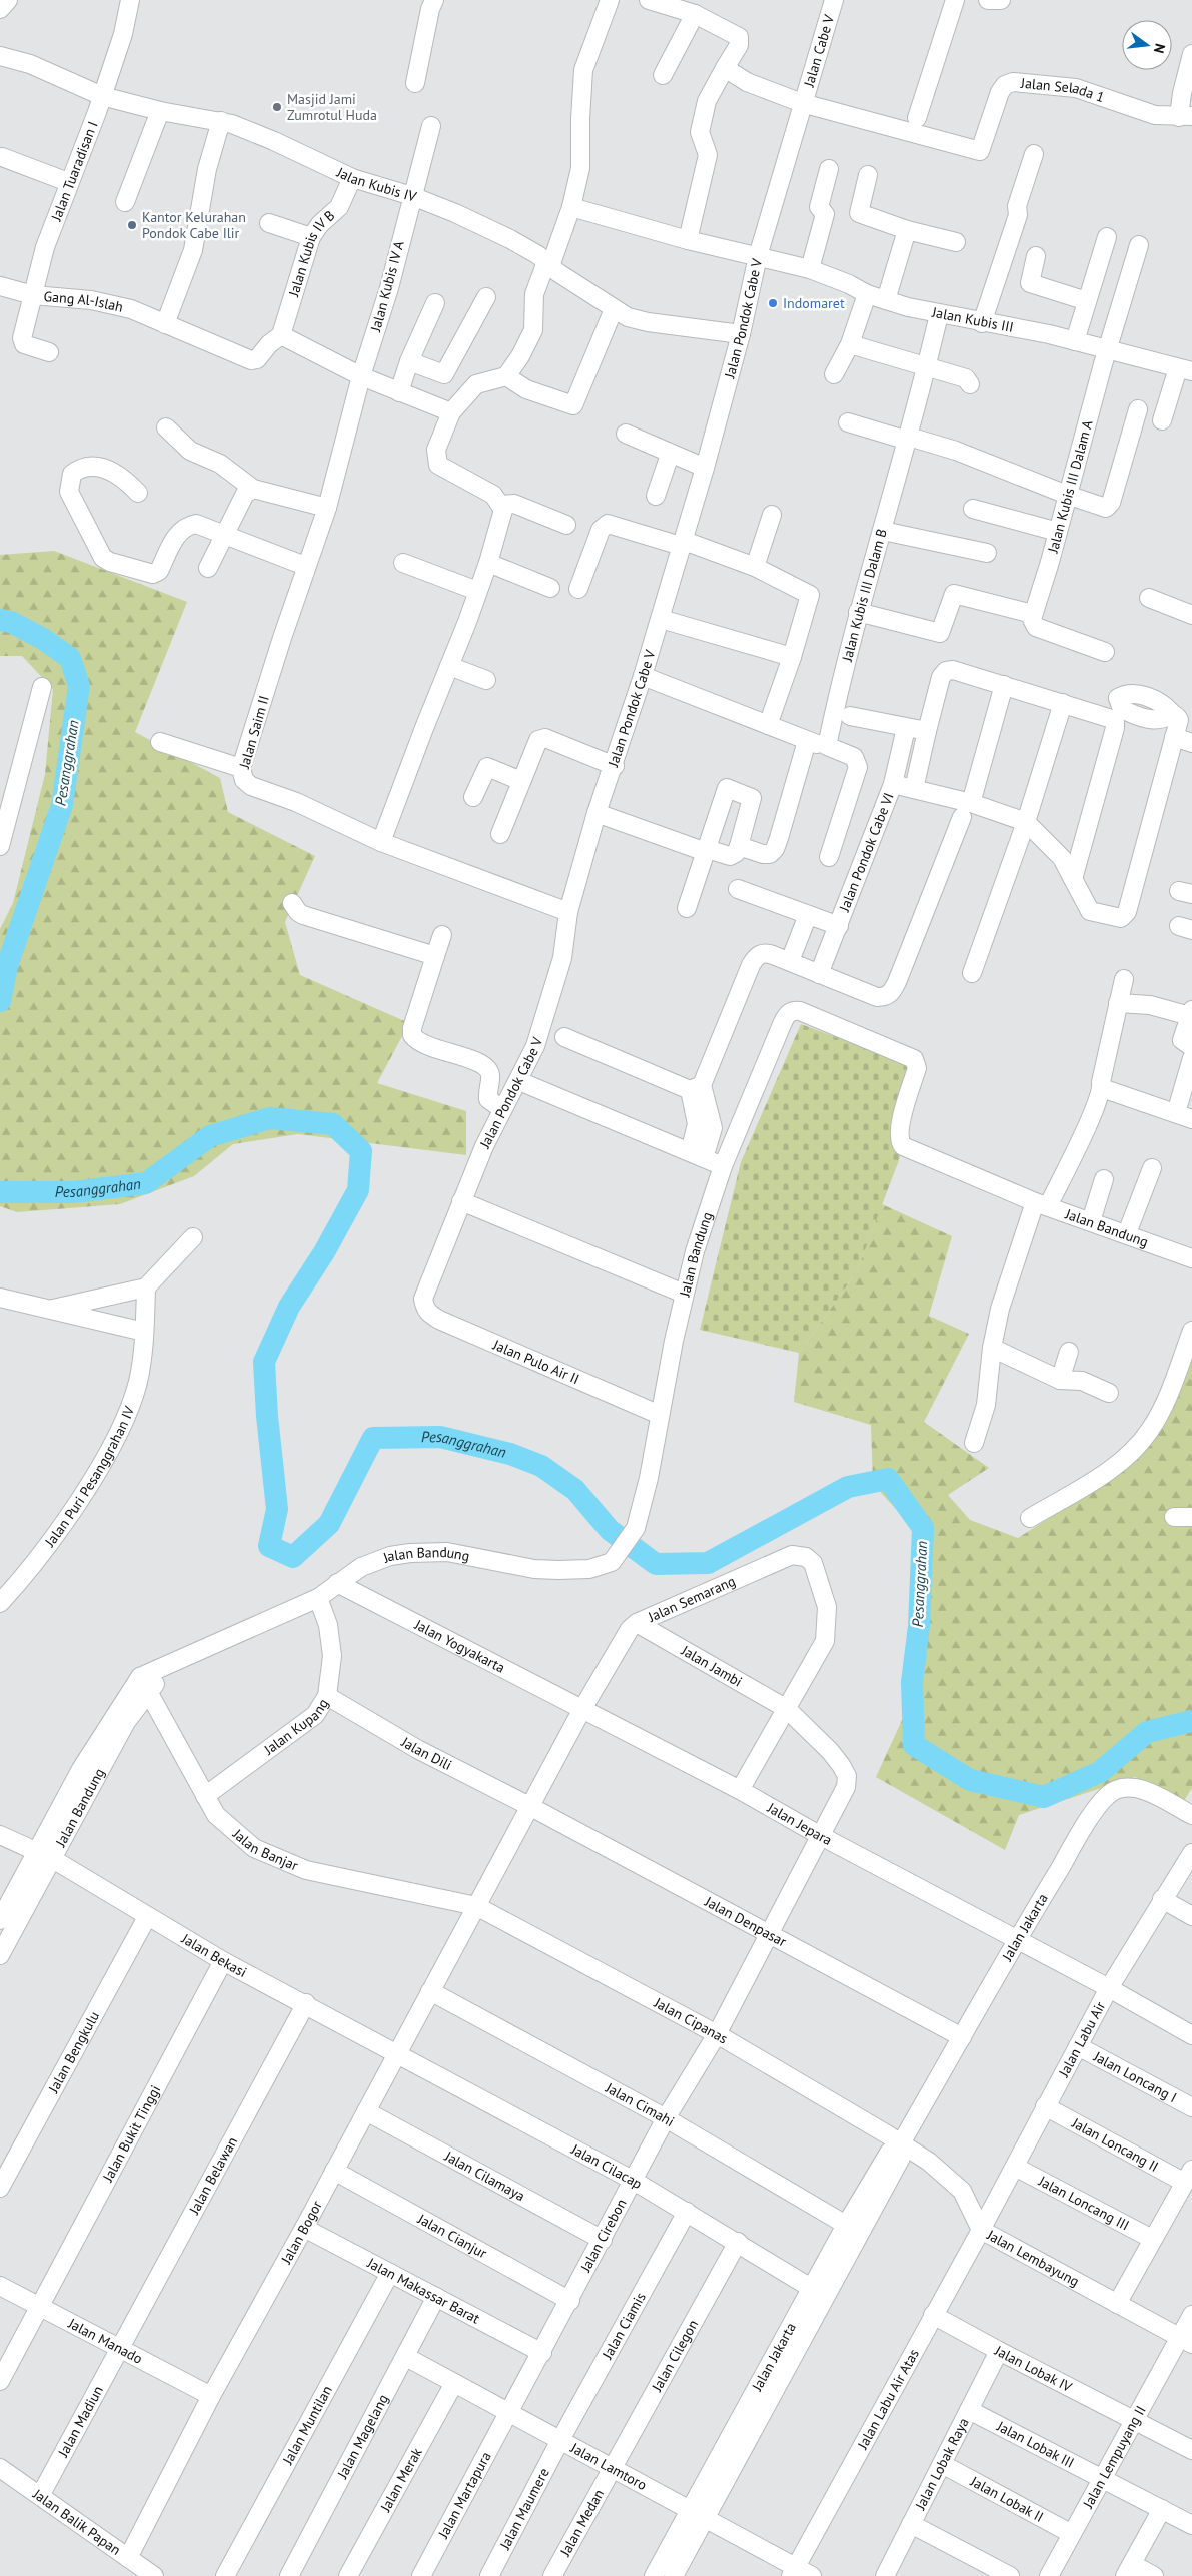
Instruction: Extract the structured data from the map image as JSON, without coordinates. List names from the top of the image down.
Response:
{
  "streets": {
    "street": [
      "Jalan Cabe V",
      "Jalan Selada 1",
      "Jalan Tuaradisan I",
      "Jalan Kubis IV",
      "Jalan Kubis IV B",
      "Jalan Kubis IV A",
      "Gang Al-Islah",
      "Jalan Pondok Cabe V",
      "Jalan Kubis III",
      "Jalan Kubis III Dalam A",
      "Jalan Kubis III Dalam B",
      "Jalan Saim II",
      "Jalan Pondok Cabe VI",
      "Jalan Bandung",
      "Jalan Pulo Air II",
      "Jalan Puri Pesanggrahan IV",
      "Jalan Semarang",
      "Jalan Yogyakarta",
      "Jalan Jambi",
      "Jalan Kupang",
      "Jalan Dili",
      "Jalan Jepara",
      "Jalan Banjar",
      "Jalan Denpasar",
      "Jalan Jakarta",
      "Jalan Bekasi",
      "Jalan Cipanas",
      "Jalan Labu Air",
      "Jalan Bengkulu",
      "Jalan Loncang I",
      "Jalan Cimahi",
      "Jalan Bukit Tinggi",
      "Jalan Loncang II",
      "Jalan Cilacap",
      "Jalan Belawan",
      "Jalan Cilamaya",
      "Jalan Loncang III",
      "Jalan Bogor",
      "Jalan Cianjur",
      "Jalan Cirebon",
      "Jalan Lembayung",
      "Jalan Makassar Barat",
      "Jalan Ciamis",
      "Jalan Manado",
      "Jalan Cilegon",
      "Jalan Lobak IV",
      "Jalan Labu Air Atas",
      "Jalan Madiun",
      "Jalan Muntilan",
      "Jalan Magelang",
      "Jalan Lobak III",
      "Jalan Lempuyang II",
      "Jalan Lobak Raya",
      "Jalan Lamtoro",
      "Jalan Merak",
      "Jalan Martapura",
      "Jalan Lobak II",
      "Jalan Maumere",
      "Jalan Balik Papan",
      "Jalan Medan"
    ]
  },
  "crossings": [
    ["Jalan Cabe V", "Jalan Selada 1"],
    ["Jalan Cabe V", "Jalan Pondok Cabe V"],
    ["Jalan Selada 1", "Jalan Pondok Cabe V"],
    ["Jalan Tuaradisan I", "Jalan Kubis IV"],
    ["Jalan Tuaradisan I", "Gang Al-Islah"],
    ["Jalan Kubis IV", "Jalan Kubis IV B"],
    ["Jalan Kubis IV", "Jalan Kubis IV A"],
    ["Jalan Kubis IV", "Jalan Pondok Cabe V"],
    ["Jalan Kubis IV B", "Gang Al-Islah"],
    ["Jalan Kubis IV A", "Jalan Saim II"],
    ["Jalan Pondok Cabe V", "Jalan Kubis III"],
    ["Jalan Pondok Cabe V", "Jalan Saim II"],
    ["Jalan Pondok Cabe V", "Jalan Pulo Air II"],
    ["Jalan Kubis III", "Jalan Kubis III Dalam A"],
    ["Jalan Kubis III", "Jalan Kubis III Dalam B"],
    ["Jalan Bandung", "Jalan Pulo Air II"],
    ["Jalan Bandung", "Jalan Yogyakarta"],
    ["Jalan Bandung", "Jalan Kupang"],
    ["Jalan Bandung", "Jalan Banjar"],
    ["Jalan Bandung", "Jalan Bekasi"],
    ["Jalan Semarang", "Jalan Yogyakarta"],
    ["Jalan Semarang", "Jalan Jambi"],
    ["Jalan Semarang", "Jalan Dili"],
    ["Jalan Semarang", "Jalan Jepara"],
    ["Jalan Semarang", "Jalan Banjar"],
    ["Jalan Semarang", "Jalan Denpasar"],
    ["Jalan Semarang", "Jalan Cipanas"],
    ["Jalan Semarang", "Jalan Bogor"],
    ["Jalan Yogyakarta", "Jalan Jepara"],
    ["Jalan Jambi", "Jalan Jepara"],
    ["Jalan Jambi", "Jalan Cirebon"],
    ["Jalan Kupang", "Jalan Dili"],
    ["Jalan Kupang", "Jalan Banjar"],
    ["Jalan Dili", "Jalan Denpasar"],
    ["Jalan Jepara", "Jalan Jakarta"],
    ["Jalan Jepara", "Jalan Labu Air"],
    ["Jalan Jepara", "Jalan Cirebon"],
    ["Jalan Banjar", "Jalan Cipanas"],
    ["Jalan Banjar", "Jalan Bogor"],
    ["Jalan Denpasar", "Jalan Jakarta"],
    ["Jalan Denpasar", "Jalan Cirebon"],
    ["Jalan Jakarta", "Jalan Cipanas"],
    ["Jalan Jakarta", "Jalan Cimahi"],
    ["Jalan Jakarta", "Jalan Cilacap"],
    ["Jalan Jakarta", "Jalan Lembayung"],
    ["Jalan Jakarta", "Jalan Lamtoro"],
    ["Jalan Bekasi", "Jalan Bengkulu"],
    ["Jalan Bekasi", "Jalan Bukit Tinggi"],
    ["Jalan Bekasi", "Jalan Cilacap"],
    ["Jalan Bekasi", "Jalan Belawan"],
    ["Jalan Bekasi", "Jalan Bogor"],
    ["Jalan Cipanas", "Jalan Bogor"],
    ["Jalan Cipanas", "Jalan Cirebon"],
    ["Jalan Cipanas", "Jalan Lembayung"],
    ["Jalan Labu Air", "Jalan Loncang I"],
    ["Jalan Labu Air", "Jalan Loncang II"],
    ["Jalan Labu Air", "Jalan Loncang III"],
    ["Jalan Labu Air", "Jalan Lembayung"],
    ["Jalan Labu Air", "Jalan Labu Air Atas"],
    ["Jalan Cimahi", "Jalan Bogor"],
    ["Jalan Cimahi", "Jalan Cirebon"],
    ["Jalan Bukit Tinggi", "Jalan Manado"],
    ["Jalan Cilacap", "Jalan Bogor"],
    ["Jalan Cilacap", "Jalan Cirebon"],
    ["Jalan Cilacap", "Jalan Ciamis"],
    ["Jalan Cilacap", "Jalan Cilegon"],
    ["Jalan Belawan", "Jalan Manado"],
    ["Jalan Belawan", "Jalan Madiun"],
    ["Jalan Cilamaya", "Jalan Bogor"],
    ["Jalan Cilamaya", "Jalan Cirebon"],
    ["Jalan Bogor", "Jalan Cianjur"],
    ["Jalan Bogor", "Jalan Makassar Barat"],
    ["Jalan Bogor", "Jalan Manado"],
    ["Jalan Bogor", "Jalan Balik Papan"],
    ["Jalan Cianjur", "Jalan Cirebon"],
    ["Jalan Cirebon", "Jalan Makassar Barat"],
    ["Jalan Cirebon", "Jalan Lamtoro"],
    ["Jalan Cirebon", "Jalan Martapura"],
    ["Jalan Lembayung", "Jalan Labu Air Atas"],
    ["Jalan Lembayung", "Jalan Lempuyang II"],
    ["Jalan Makassar Barat", "Jalan Muntilan"],
    ["Jalan Makassar Barat", "Jalan Magelang"],
    ["Jalan Ciamis", "Jalan Lamtoro"],
    ["Jalan Ciamis", "Jalan Maumere"],
    ["Jalan Manado", "Jalan Madiun"],
    ["Jalan Cilegon", "Jalan Lamtoro"],
    ["Jalan Cilegon", "Jalan Medan"],
    ["Jalan Lobak IV", "Jalan Labu Air Atas"],
    ["Jalan Lobak IV", "Jalan Lempuyang II"],
    ["Jalan Lobak IV", "Jalan Lobak Raya"],
    ["Jalan Labu Air Atas", "Jalan Lamtoro"],
    ["Jalan Madiun", "Jalan Balik Papan"],
    ["Jalan Magelang", "Jalan Lamtoro"],
    ["Jalan Lobak III", "Jalan Lempuyang II"],
    ["Jalan Lobak III", "Jalan Lobak Raya"],
    ["Jalan Lempuyang II", "Jalan Lobak II"],
    ["Jalan Lobak Raya", "Jalan Lobak II"],
    ["Jalan Lamtoro", "Jalan Merak"],
    ["Jalan Lamtoro", "Jalan Martapura"],
    ["Jalan Lamtoro", "Jalan Maumere"],
    ["Jalan Lamtoro", "Jalan Medan"]
  ],
  "water": ["Pesanggrahan"],
  "places": ["Masjid Jami Zumrotul Huda", "Kantor Kelurahan Pondok Cabe Ilir", "Indomaret"],
  "north": "right"
}
